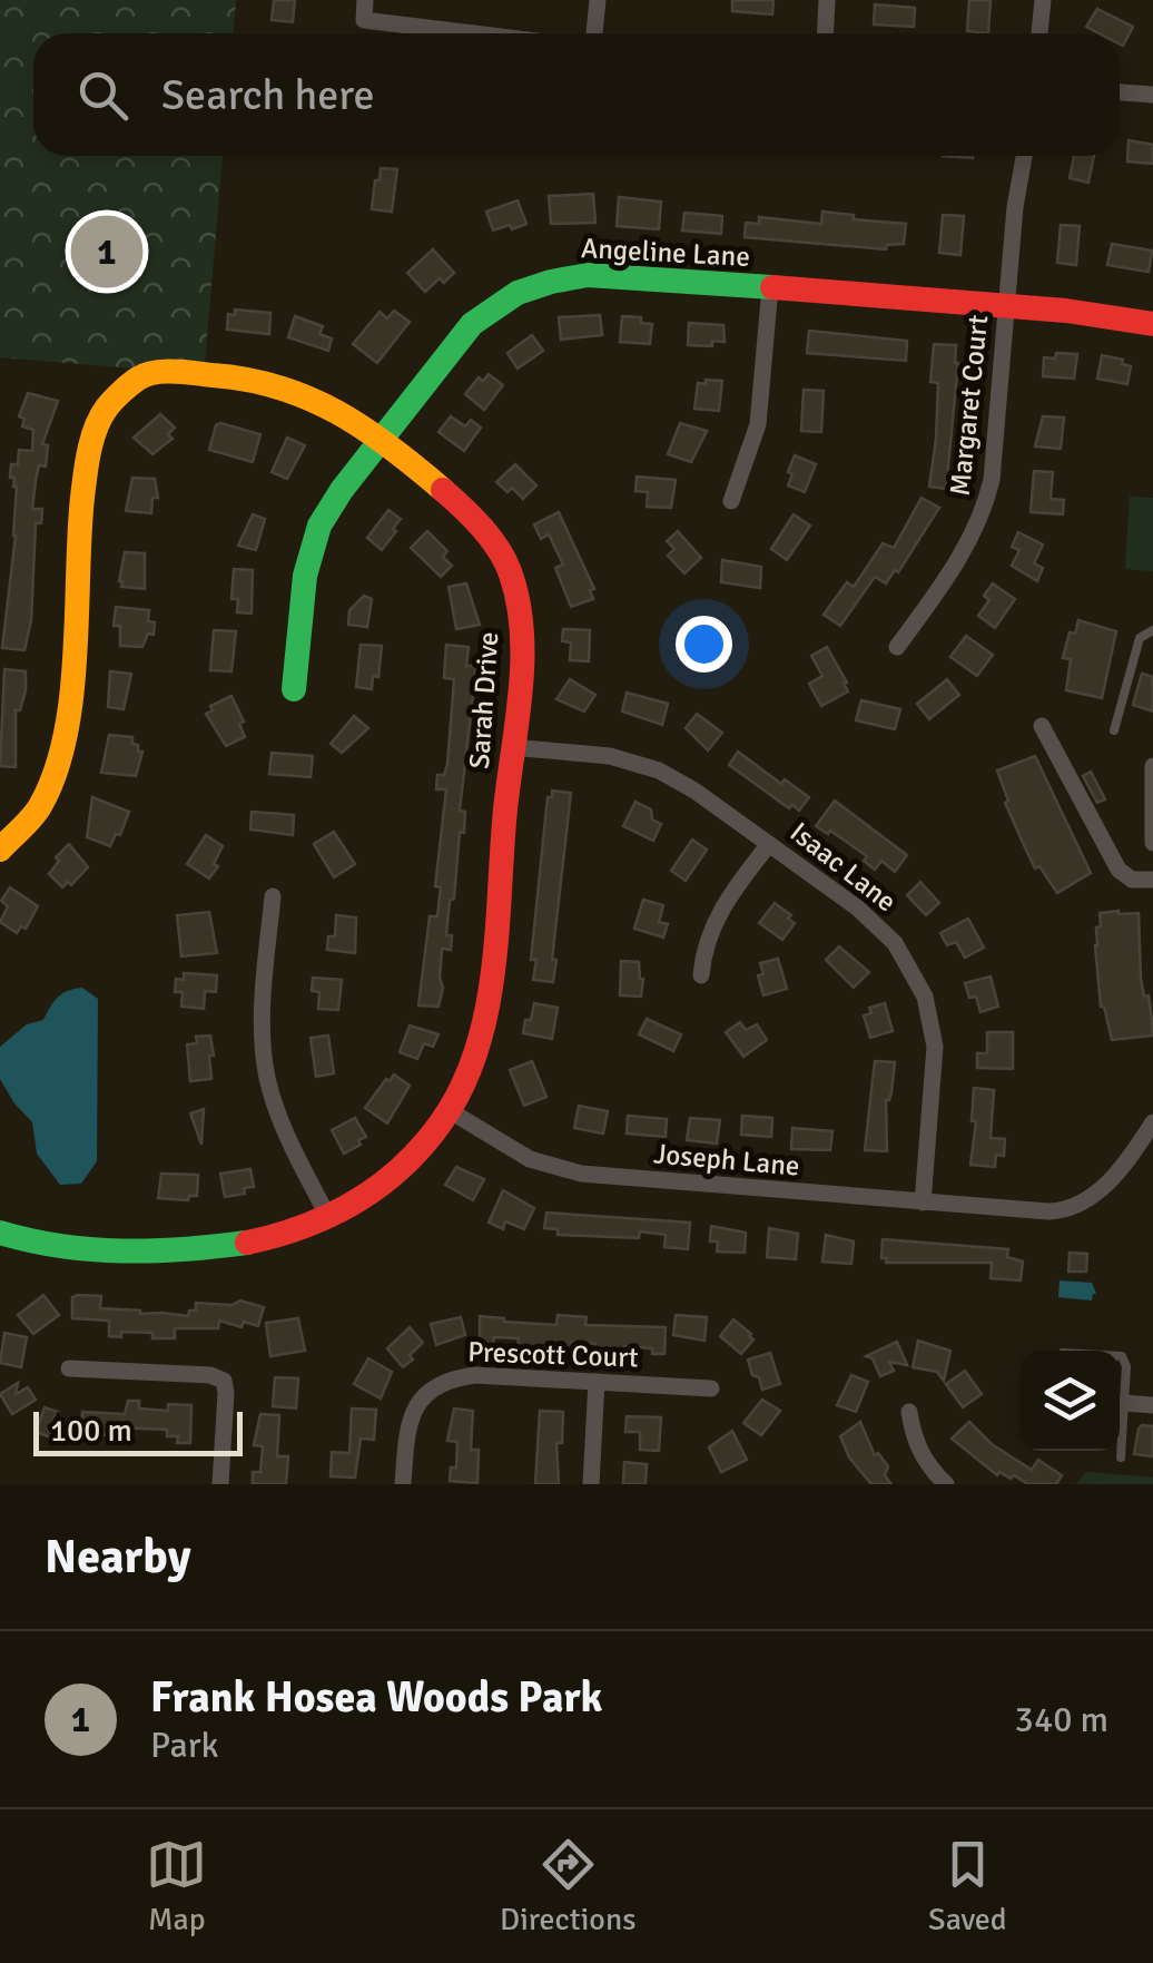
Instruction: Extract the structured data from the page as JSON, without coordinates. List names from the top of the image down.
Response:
{
  "streets": {
    "street": [
      "Angeline Lane",
      "Margaret Court",
      "Sarah Drive",
      "Isaac Lane",
      "Joseph Lane",
      "Prescott Court"
    ]
  },
  "crossings": [
    ["Angeline Lane", "Margaret Court"],
    ["Angeline Lane", "Sarah Drive"],
    ["Sarah Drive", "Isaac Lane"],
    ["Sarah Drive", "Joseph Lane"],
    ["Isaac Lane", "Joseph Lane"]
  ],
  "scale_bar": "100 m",
  "page": {
    "search": "Search here",
    "pins": "1",
    "scale": "100 m",
    "heading": "Nearby",
    "list": [
      {
        "mark": "1",
        "name": "Frank Hosea Woods Park",
        "note": "Park",
        "value": "340 m"
      }
    ],
    "nav": ["Map", "Directions", "Saved"]
  }
}
